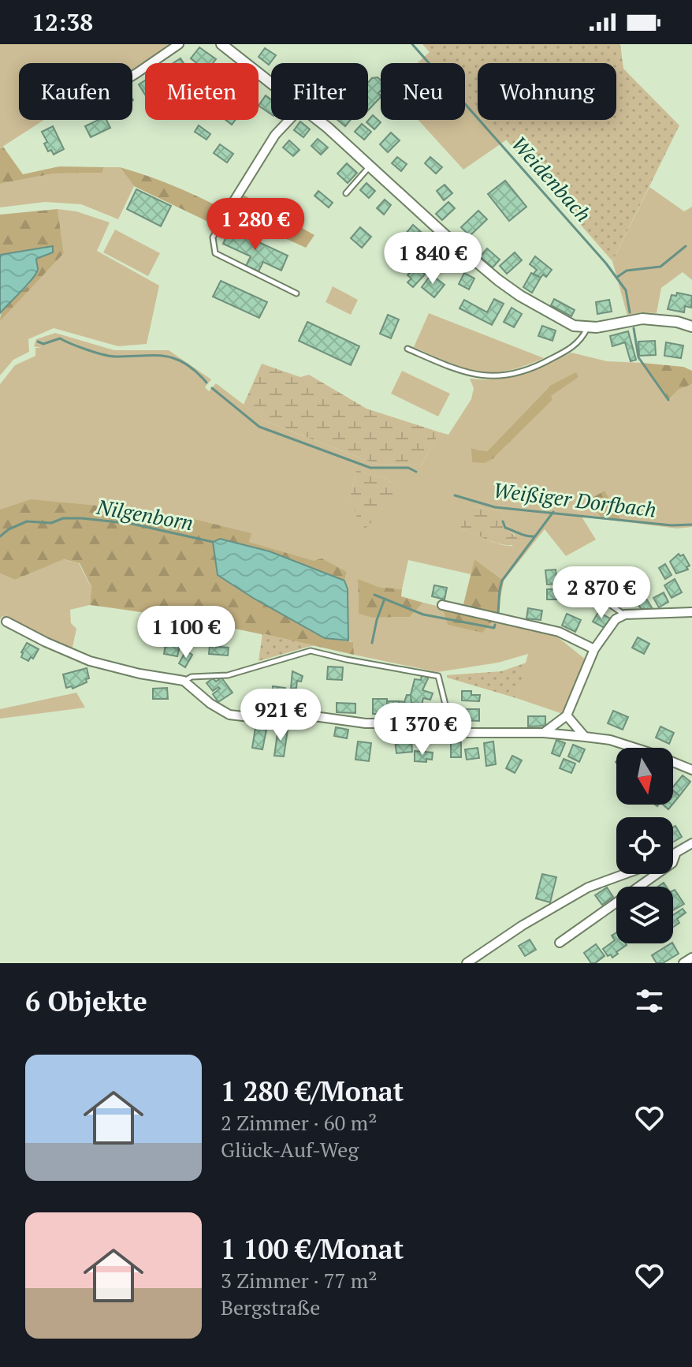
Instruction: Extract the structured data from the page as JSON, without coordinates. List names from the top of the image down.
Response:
{
  "water": ["Weidenbach", "Weißiger Dorfbach", "Nilgenborn"],
  "north": "bottom",
  "page": {
    "status": "12:38",
    "chip": [
      "Kaufen",
      "Mieten",
      "Filter",
      "Neu",
      "Wohnung"
    ],
    "price": [
      "1 280 €",
      "1 840 €",
      "2 870 €",
      "1 100 €",
      "921 €",
      "1 370 €"
    ],
    "heading": "6 Objekte",
    "list": [
      {
        "name": "1 280 €/Monat",
        "note": "2 Zimmer · 60 m² · Glück-Auf-Weg"
      },
      {
        "name": "1 100 €/Monat",
        "note": "3 Zimmer · 77 m² · Bergstraße"
      }
    ]
  }
}
